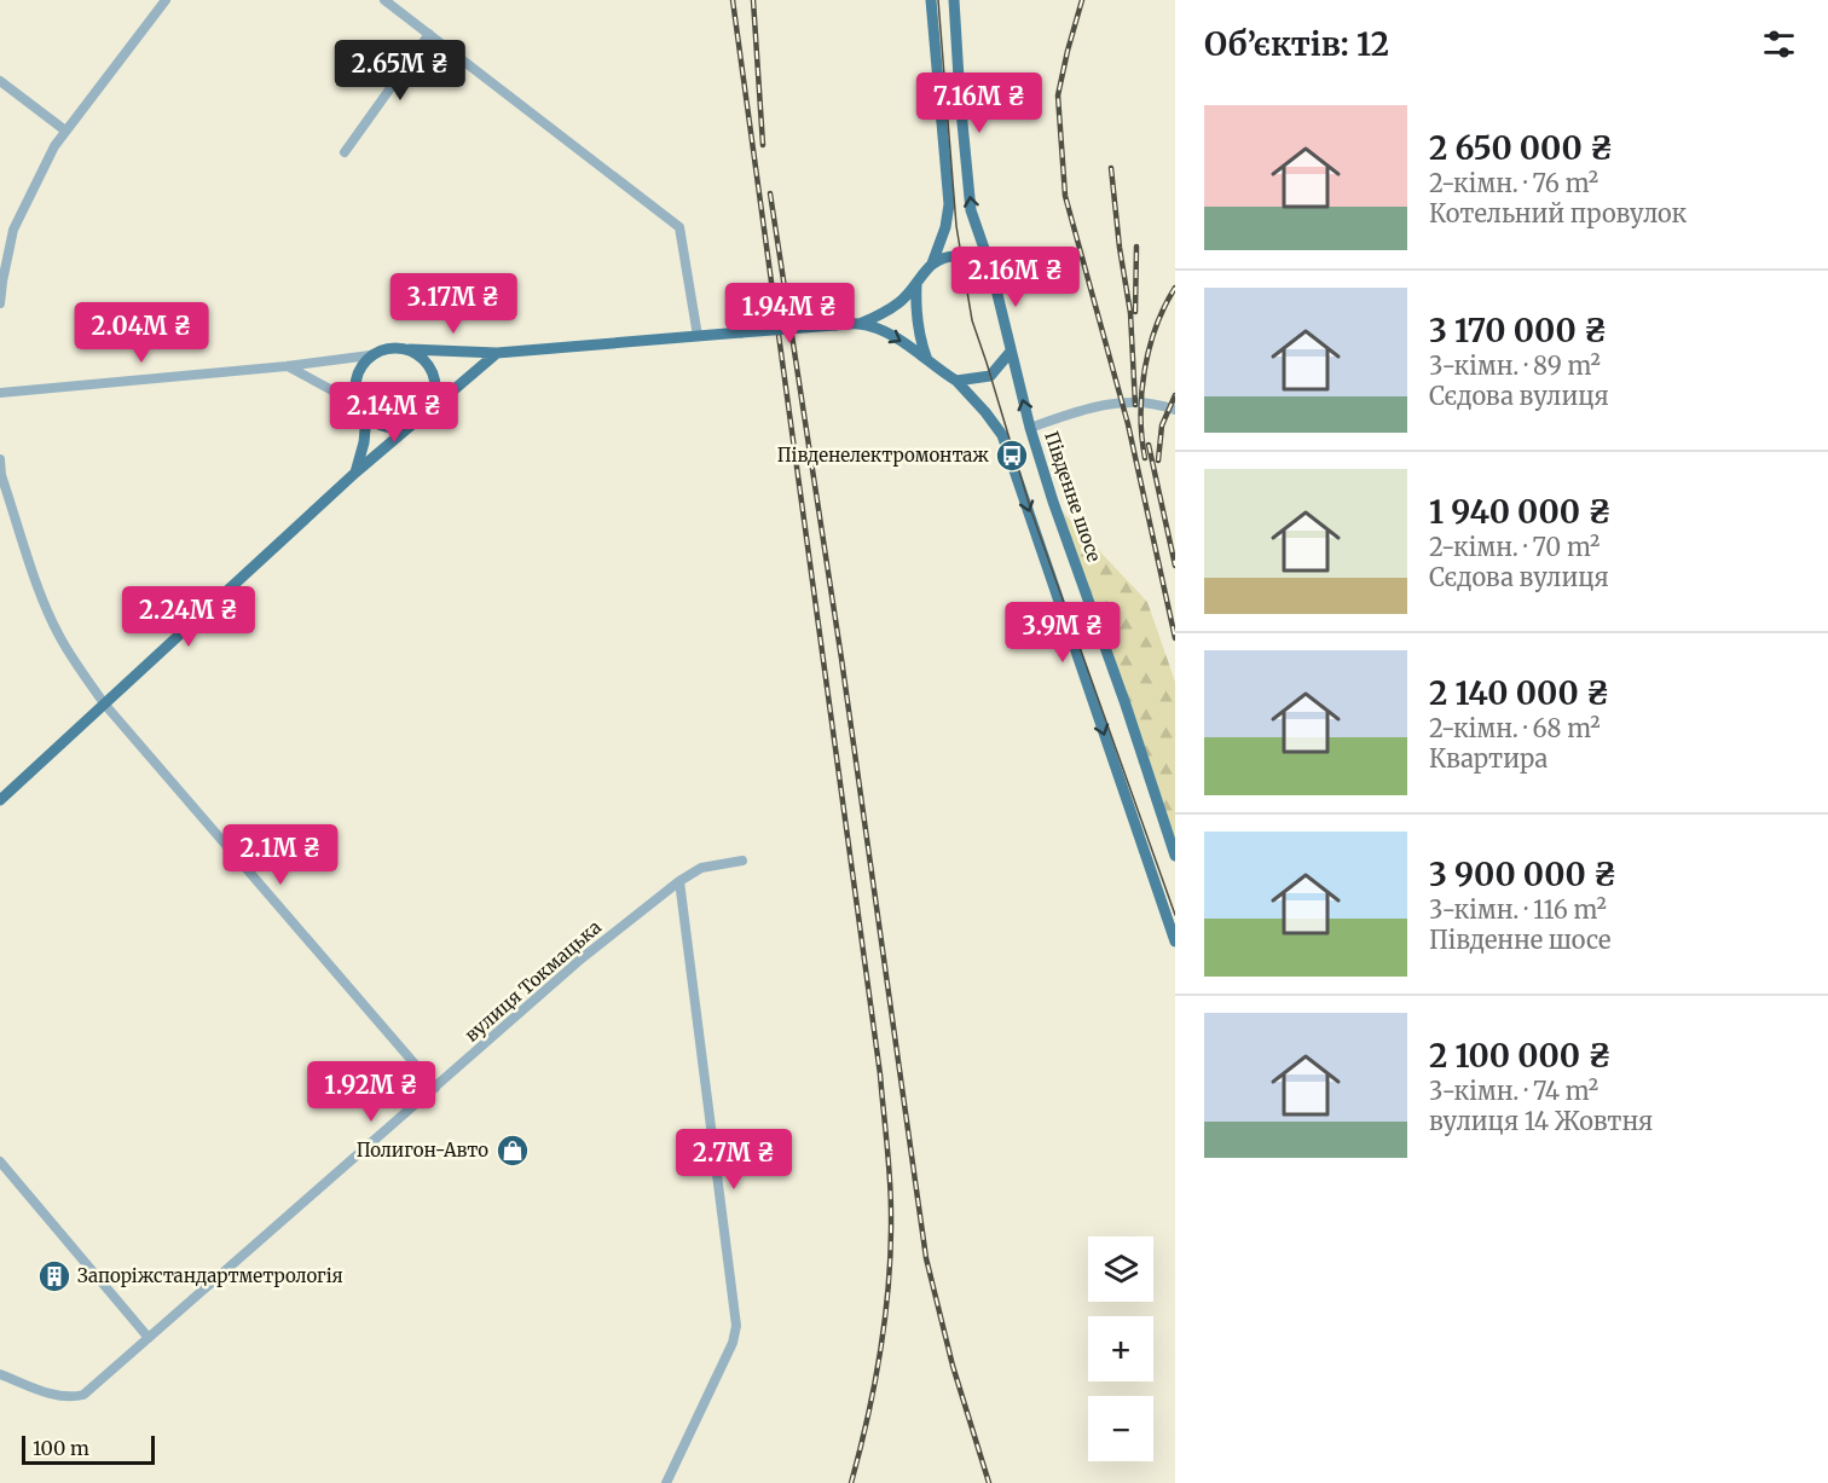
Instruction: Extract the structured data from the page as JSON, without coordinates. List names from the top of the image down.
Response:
{
  "streets": {
    "main road": ["Південне шосе"],
    "street": ["вулиця Токмацька"]
  },
  "places": {
    "bus stop": ["Південелектромонтаж"],
    "shop": ["Полигон-Авто"],
    "building": ["Запоріжстандартметрологія"]
  },
  "scale_bar": "100 m",
  "page": {
    "heading": "Об’єктів: 12",
    "price": [
      "2.65M ₴",
      "7.16M ₴",
      "2.16M ₴",
      "3.17M ₴",
      "1.94M ₴",
      "2.04M ₴",
      "2.14M ₴",
      "2.24M ₴",
      "3.9M ₴",
      "2.1M ₴",
      "1.92M ₴",
      "2.7M ₴"
    ],
    "list": [
      {
        "name": "2 650 000 ₴",
        "note": "2-кімн. · 76 m² · Котельний провулок"
      },
      {
        "name": "3 170 000 ₴",
        "note": "3-кімн. · 89 m² · Сєдова вулиця"
      },
      {
        "name": "1 940 000 ₴",
        "note": "2-кімн. · 70 m² · Сєдова вулиця"
      },
      {
        "name": "2 140 000 ₴",
        "note": "2-кімн. · 68 m² · Квартира"
      },
      {
        "name": "3 900 000 ₴",
        "note": "3-кімн. · 116 m² · Південне шосе"
      },
      {
        "name": "2 100 000 ₴",
        "note": "3-кімн. · 74 m² · вулиця 14 Жовтня"
      }
    ],
    "map_buttons": ["+", "−"],
    "scale": "100 m"
  }
}
